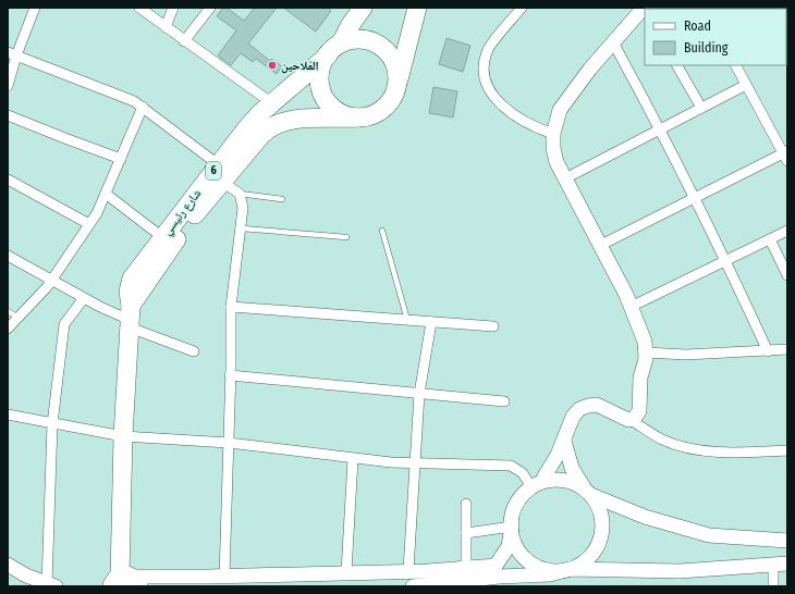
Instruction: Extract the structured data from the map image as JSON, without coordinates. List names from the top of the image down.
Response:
{
  "streets": {
    "highway": ["6", "شارع رئيسي"]
  },
  "places": ["الفلاحين"],
  "legend": ["Road", "Building"]
}
